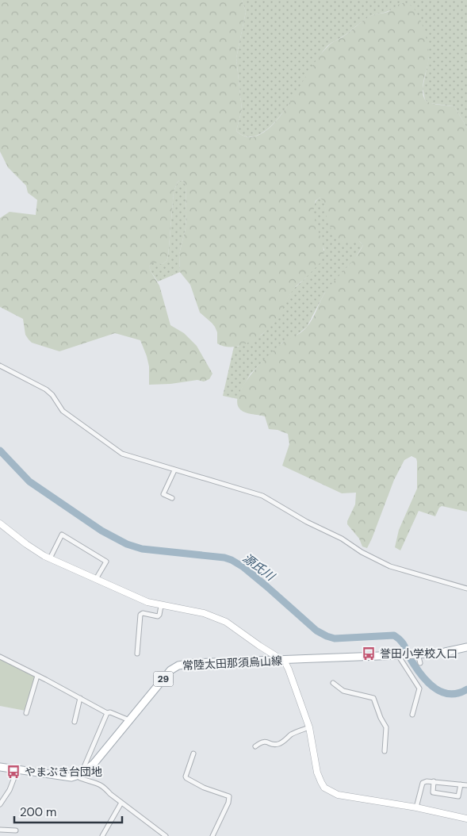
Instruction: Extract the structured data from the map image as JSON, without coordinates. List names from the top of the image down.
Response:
{
  "streets": {
    "main road": ["常陸太田那須烏山線", "29"]
  },
  "water": ["源氏川"],
  "places": {
    "bus stop": ["誉田小学校入口", "やまぶき台団地"]
  },
  "scale_bar": "200 m"
}
